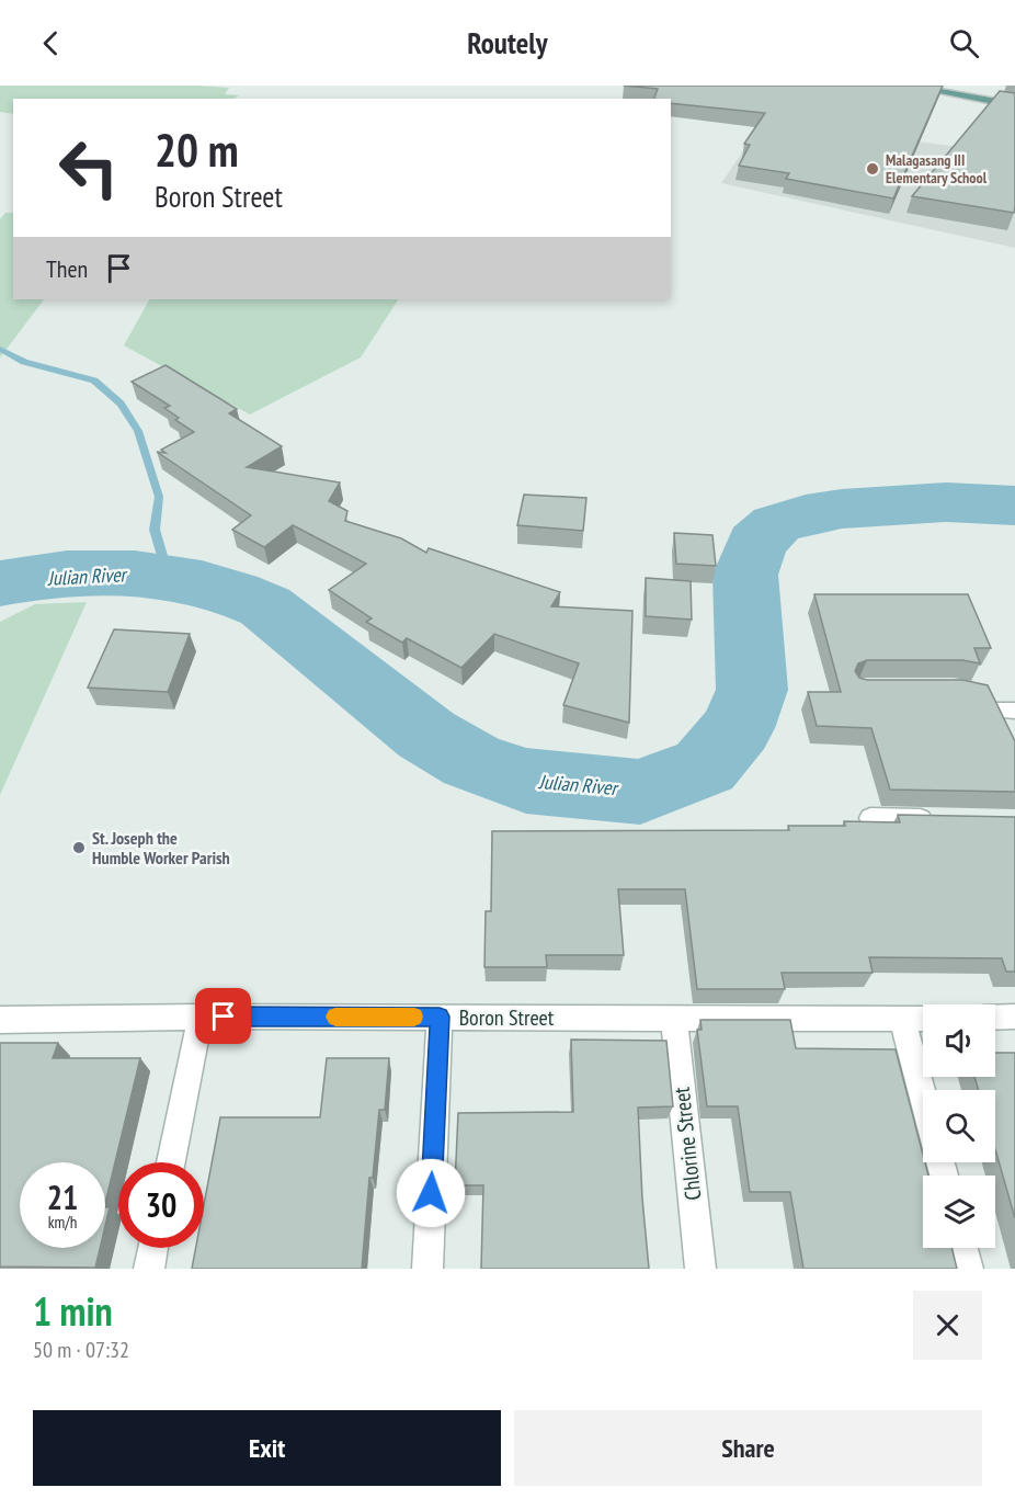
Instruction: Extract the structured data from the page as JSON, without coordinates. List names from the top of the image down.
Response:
{
  "streets": {
    "street": ["Boron Street", "Chlorine Street"]
  },
  "crossings": [
    ["Boron Street", "Chlorine Street"]
  ],
  "water": ["Julian River"],
  "places": ["Malagasang III Elementary School", "St. Joseph the Humble Worker Parish"],
  "page": {
    "header": "Routely",
    "turn": ["20 m", "Boron Street"],
    "then": "Then",
    "speed": "21 km/h",
    "limit": "30",
    "heading": ["1 min", "50 m · 07:32"],
    "buttons": ["Exit", "Share"]
  }
}
